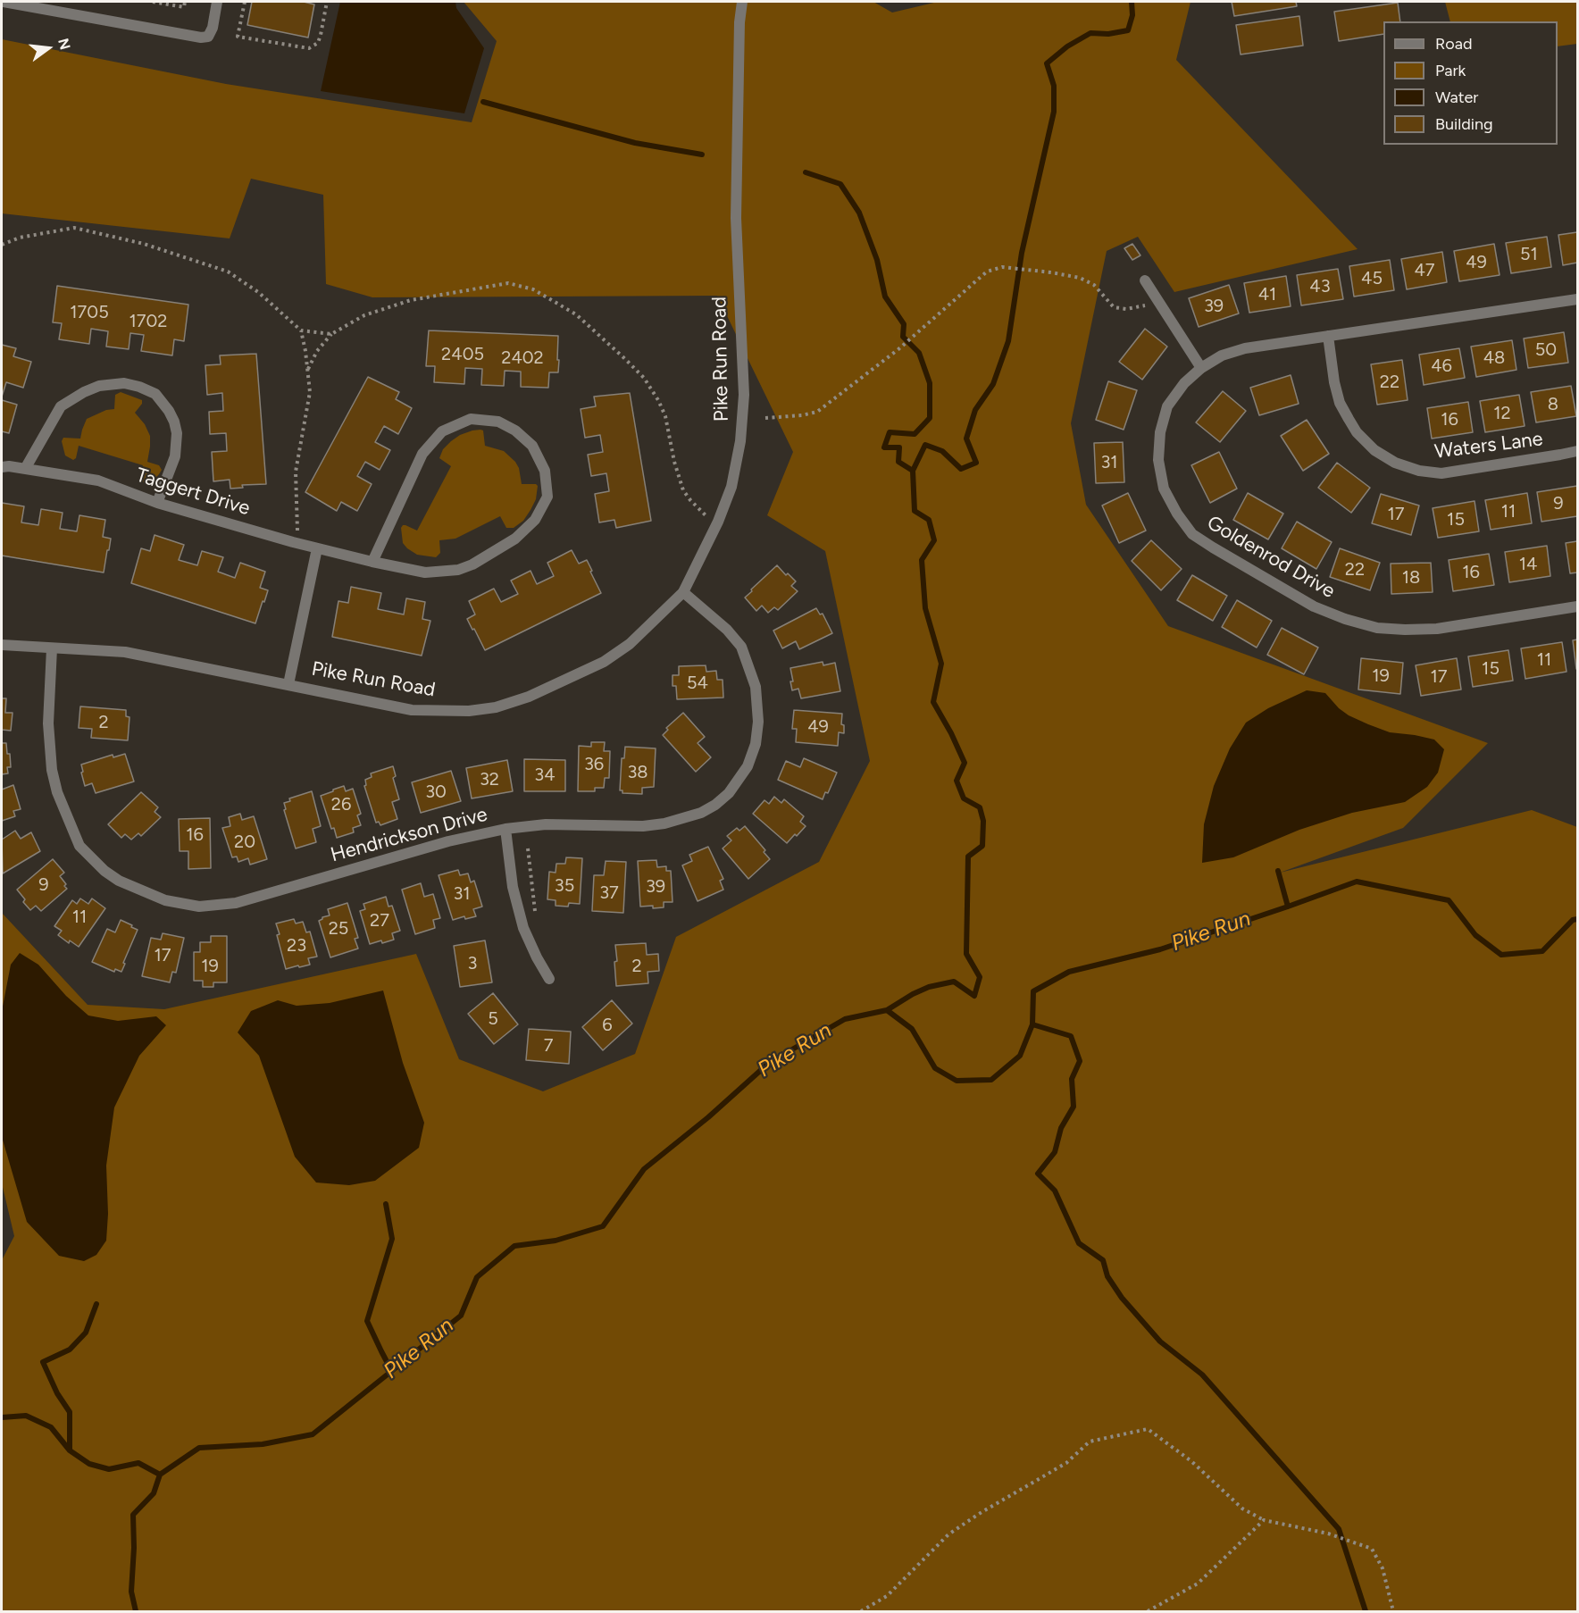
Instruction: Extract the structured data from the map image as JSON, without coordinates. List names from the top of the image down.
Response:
{
  "streets": {
    "street": [
      "Pike Run Road",
      "Waters Lane",
      "Taggert Drive",
      "Goldenrod Drive",
      "Hendrickson Drive"
    ]
  },
  "crossings": [
    ["Pike Run Road", "Hendrickson Drive"],
    ["Waters Lane", "Goldenrod Drive"]
  ],
  "water": ["Pike Run"],
  "house_numbers": [
    "51",
    "49",
    "47",
    "45",
    "43",
    "41",
    "39",
    "1705",
    "1702",
    "50",
    "2405",
    "2402",
    "48",
    "46",
    "22",
    "8",
    "12",
    "16",
    "31",
    "9",
    "11",
    "17",
    "15",
    "14",
    "22",
    "16",
    "18",
    "11",
    "15",
    "19",
    "17",
    "54",
    "2",
    "49",
    "36",
    "38",
    "34",
    "32",
    "30",
    "26",
    "16",
    "20",
    "9",
    "35",
    "39",
    "37",
    "31",
    "11",
    "27",
    "25",
    "23",
    "17",
    "3",
    "19",
    "2",
    "5",
    "6",
    "7"
  ],
  "legend": [
    "Road",
    "Park",
    "Water",
    "Building"
  ],
  "north": "right"
}
